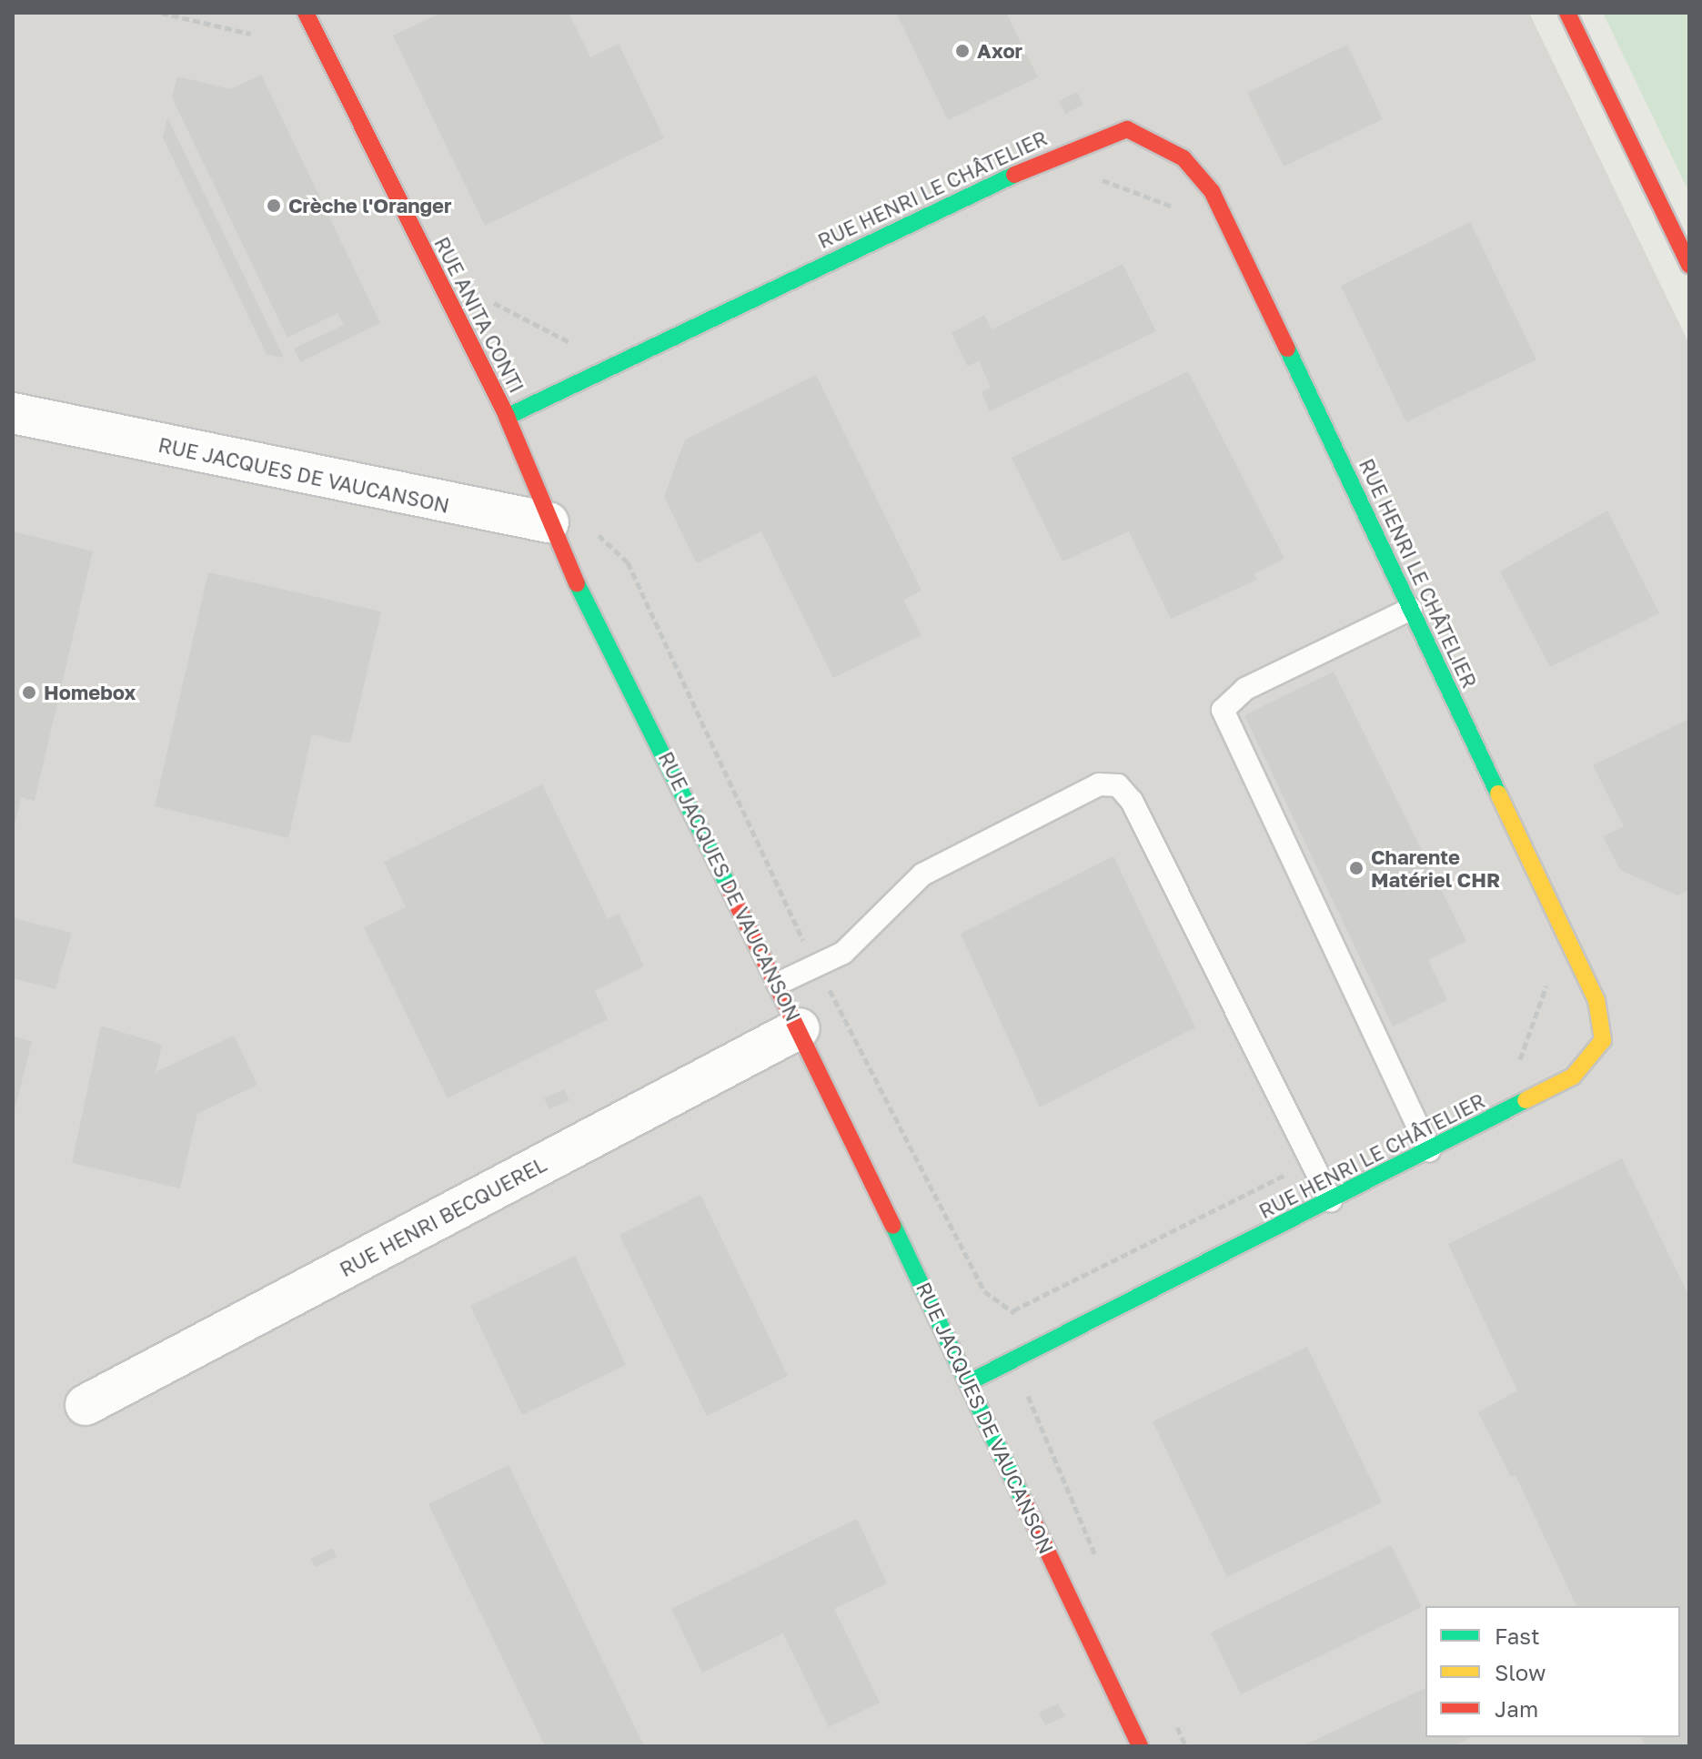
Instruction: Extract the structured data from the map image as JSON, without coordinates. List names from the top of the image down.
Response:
{
  "streets": {
    "street": [
      "RUE HENRI LE CHÂTELIER",
      "RUE ANITA CONTI",
      "RUE JACQUES DE VAUCANSON",
      "RUE HENRI BECQUEREL"
    ]
  },
  "crossings": [
    ["RUE HENRI LE CHÂTELIER", "RUE ANITA CONTI"],
    ["RUE HENRI LE CHÂTELIER", "RUE JACQUES DE VAUCANSON"],
    ["RUE ANITA CONTI", "RUE JACQUES DE VAUCANSON"],
    ["RUE JACQUES DE VAUCANSON", "RUE HENRI BECQUEREL"]
  ],
  "places": [
    "Axor",
    "Crèche l'Oranger",
    "Homebox",
    "Charente Matériel CHR"
  ],
  "legend": ["Fast", "Slow", "Jam"]
}
